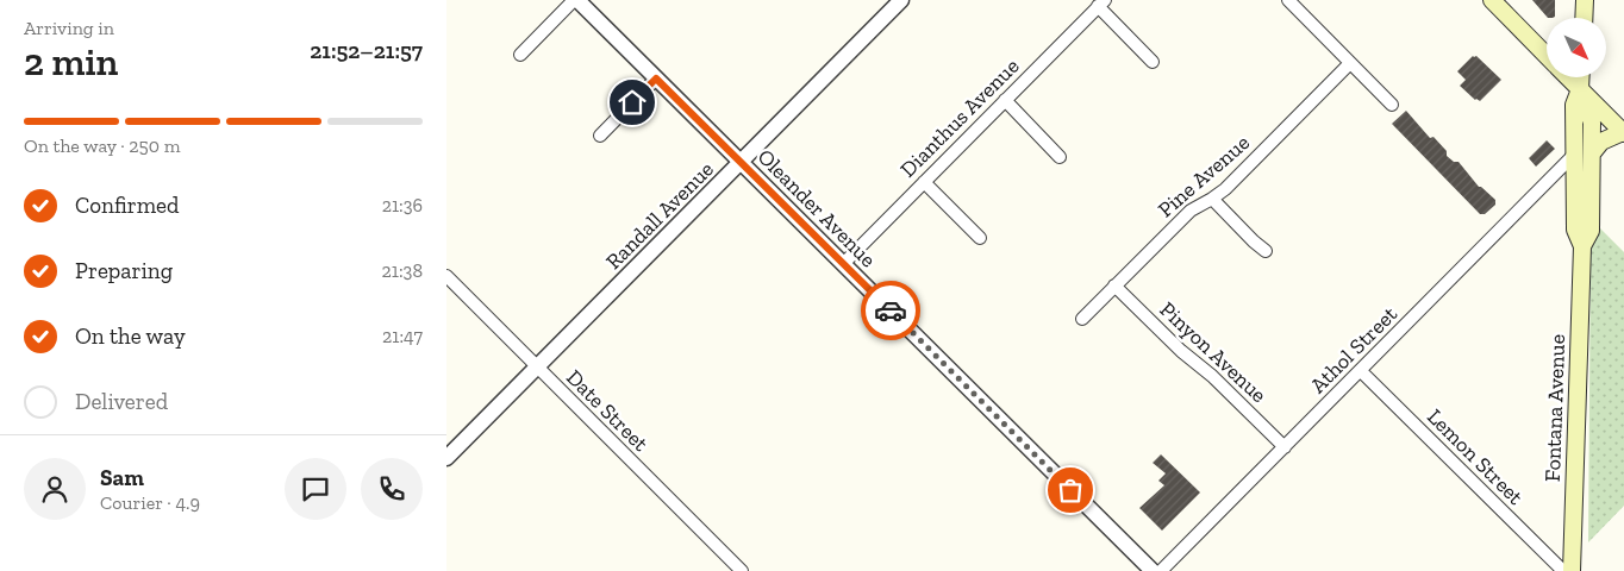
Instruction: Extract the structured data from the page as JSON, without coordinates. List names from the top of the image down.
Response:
{
  "streets": {
    "main road": ["Fontana Avenue"],
    "street": [
      "Dianthus Avenue",
      "Pine Avenue",
      "Oleander Avenue",
      "Randall Avenue",
      "Athol Street",
      "Pinyon Avenue",
      "Date Street",
      "Lemon Street"
    ]
  },
  "crossings": [
    ["Dianthus Avenue", "Oleander Avenue"],
    ["Pine Avenue", "Pinyon Avenue"],
    ["Oleander Avenue", "Randall Avenue"],
    ["Randall Avenue", "Date Street"],
    ["Athol Street", "Pinyon Avenue"],
    ["Athol Street", "Fontana Avenue"],
    ["Athol Street", "Lemon Street"]
  ],
  "north": "bottom right",
  "page": {
    "heading": ["2 min", "Arriving in", "21:52–21:57"],
    "panel": ["Sam", "Courier · 4.9"],
    "bar": "On the way · 250 m",
    "list": [
      ["Confirmed", "21:36"],
      ["Preparing", "21:38"],
      ["On the way", "21:47"],
      "Delivered"
    ]
  }
}
